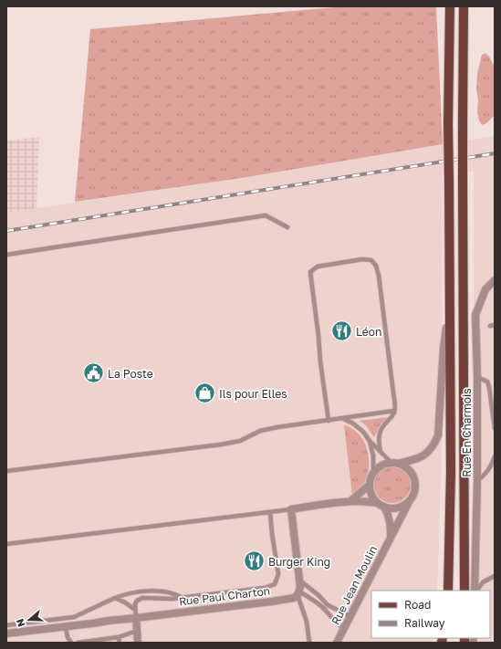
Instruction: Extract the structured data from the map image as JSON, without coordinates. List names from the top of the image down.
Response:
{
  "streets": {
    "street": ["Rue En Charmois", "Rue Jean Moulin", "Rue Paul Charton"]
  },
  "places": {
    "restaurant": ["Léon", "Burger King"],
    "public building": ["La Poste"],
    "shop": ["Ils pour Elles"]
  },
  "legend": ["Road", "Railway"],
  "north": "left"
}
